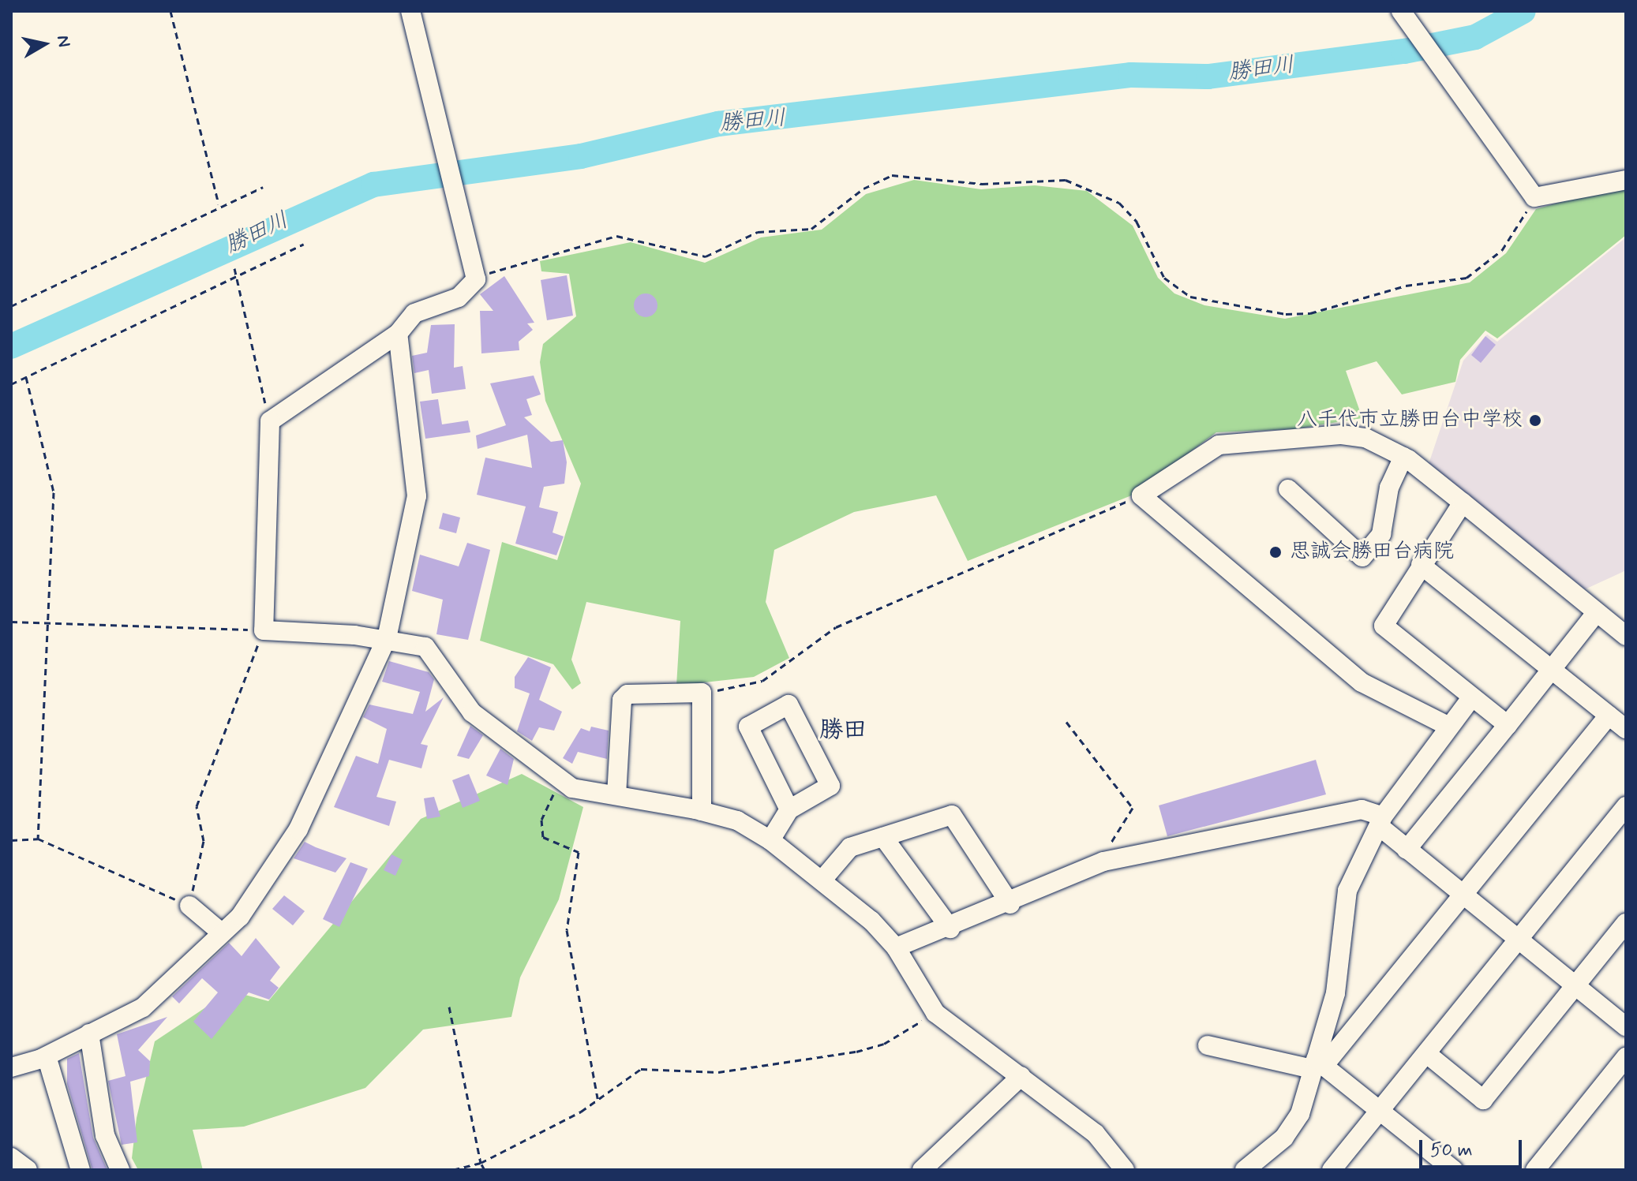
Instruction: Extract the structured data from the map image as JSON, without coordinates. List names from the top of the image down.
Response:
{
  "districts": ["勝田"],
  "water": ["勝田川"],
  "places": ["八千代市立勝田台中学校", "思誠会勝田台病院"],
  "scale_bar": "50 m",
  "north": "right"
}
